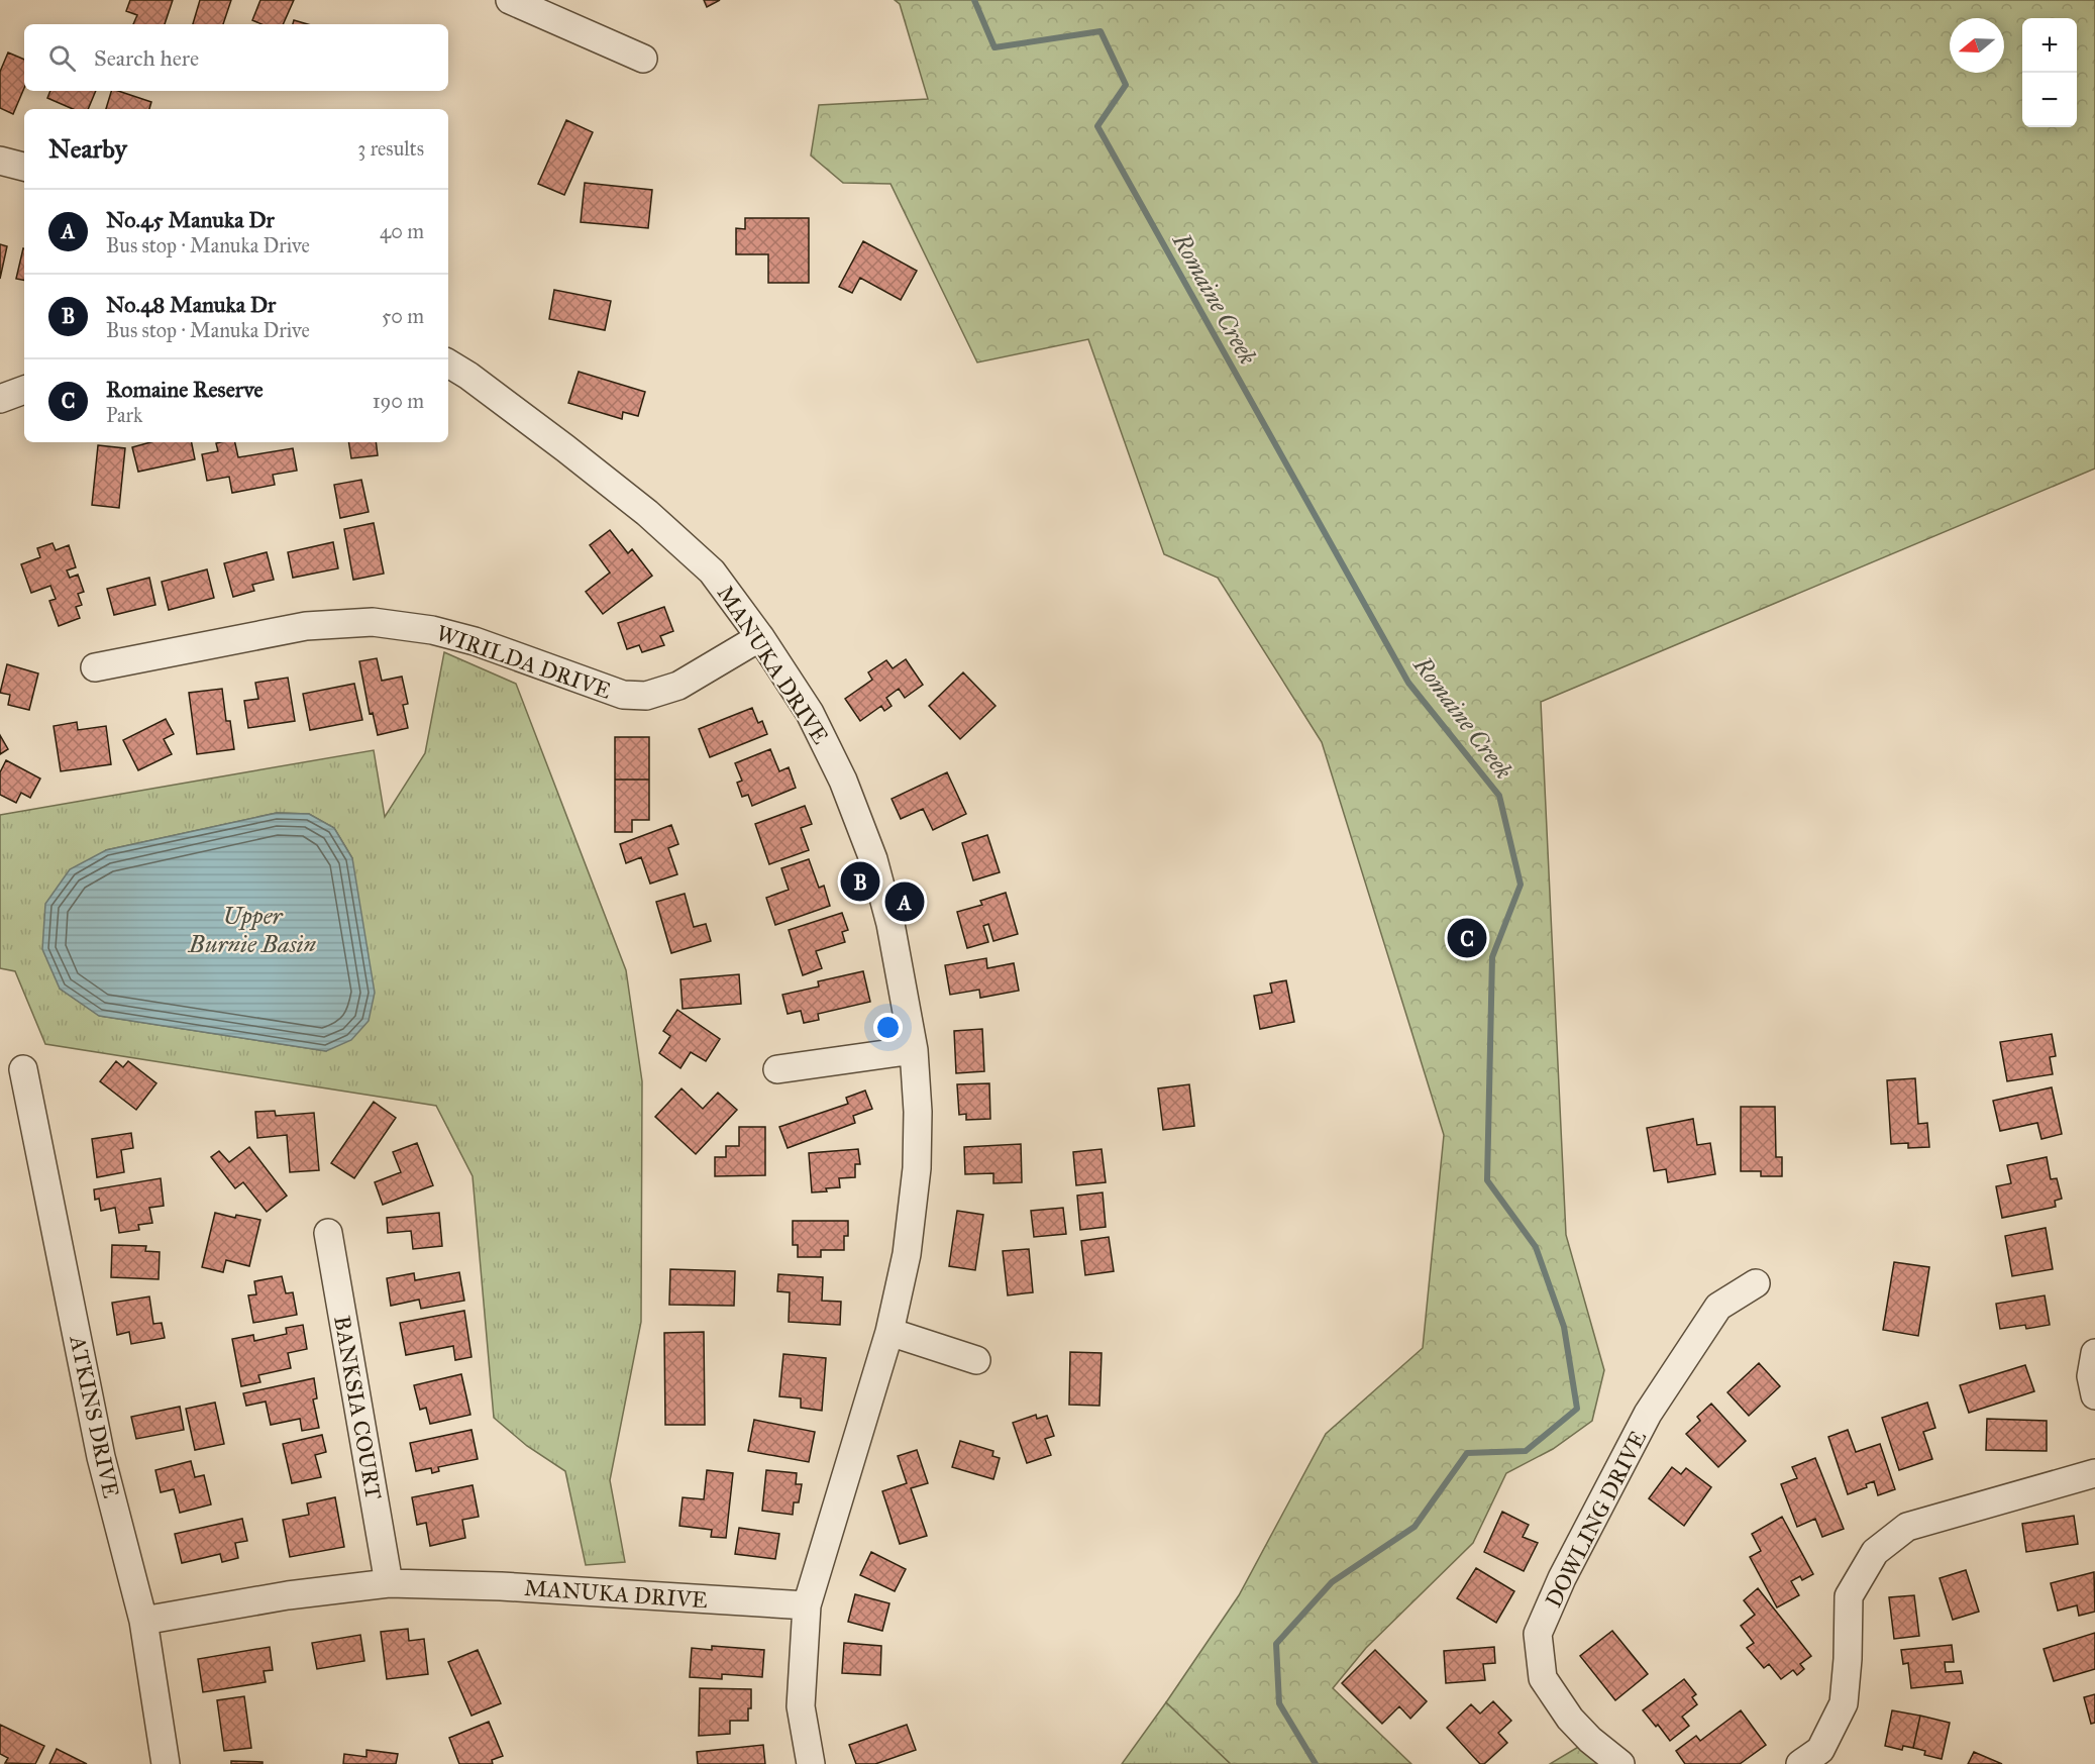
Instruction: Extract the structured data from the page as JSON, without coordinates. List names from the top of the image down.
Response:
{
  "streets": {
    "street": [
      "WIRILDA DRIVE",
      "MANUKA DRIVE",
      "BANKSIA COURT",
      "ATKINS DRIVE",
      "DOWLING DRIVE"
    ]
  },
  "crossings": [
    ["WIRILDA DRIVE", "MANUKA DRIVE"],
    ["MANUKA DRIVE", "BANKSIA COURT"],
    ["MANUKA DRIVE", "ATKINS DRIVE"]
  ],
  "water": ["Romaine Creek", "Upper Burnie Basin"],
  "north": "left",
  "page": {
    "map_buttons": ["+", "−"],
    "search": "Search here",
    "heading": ["Nearby", "3 results"],
    "list": [
      {
        "mark": "A",
        "name": "No.45 Manuka Dr",
        "note": "Bus stop · Manuka Drive",
        "value": "40 m"
      },
      {
        "mark": "B",
        "name": "No.48 Manuka Dr",
        "note": "Bus stop · Manuka Drive",
        "value": "50 m"
      },
      {
        "mark": "C",
        "name": "Romaine Reserve",
        "note": "Park",
        "value": "190 m"
      }
    ],
    "pins": ["B", "A", "C"]
  }
}
